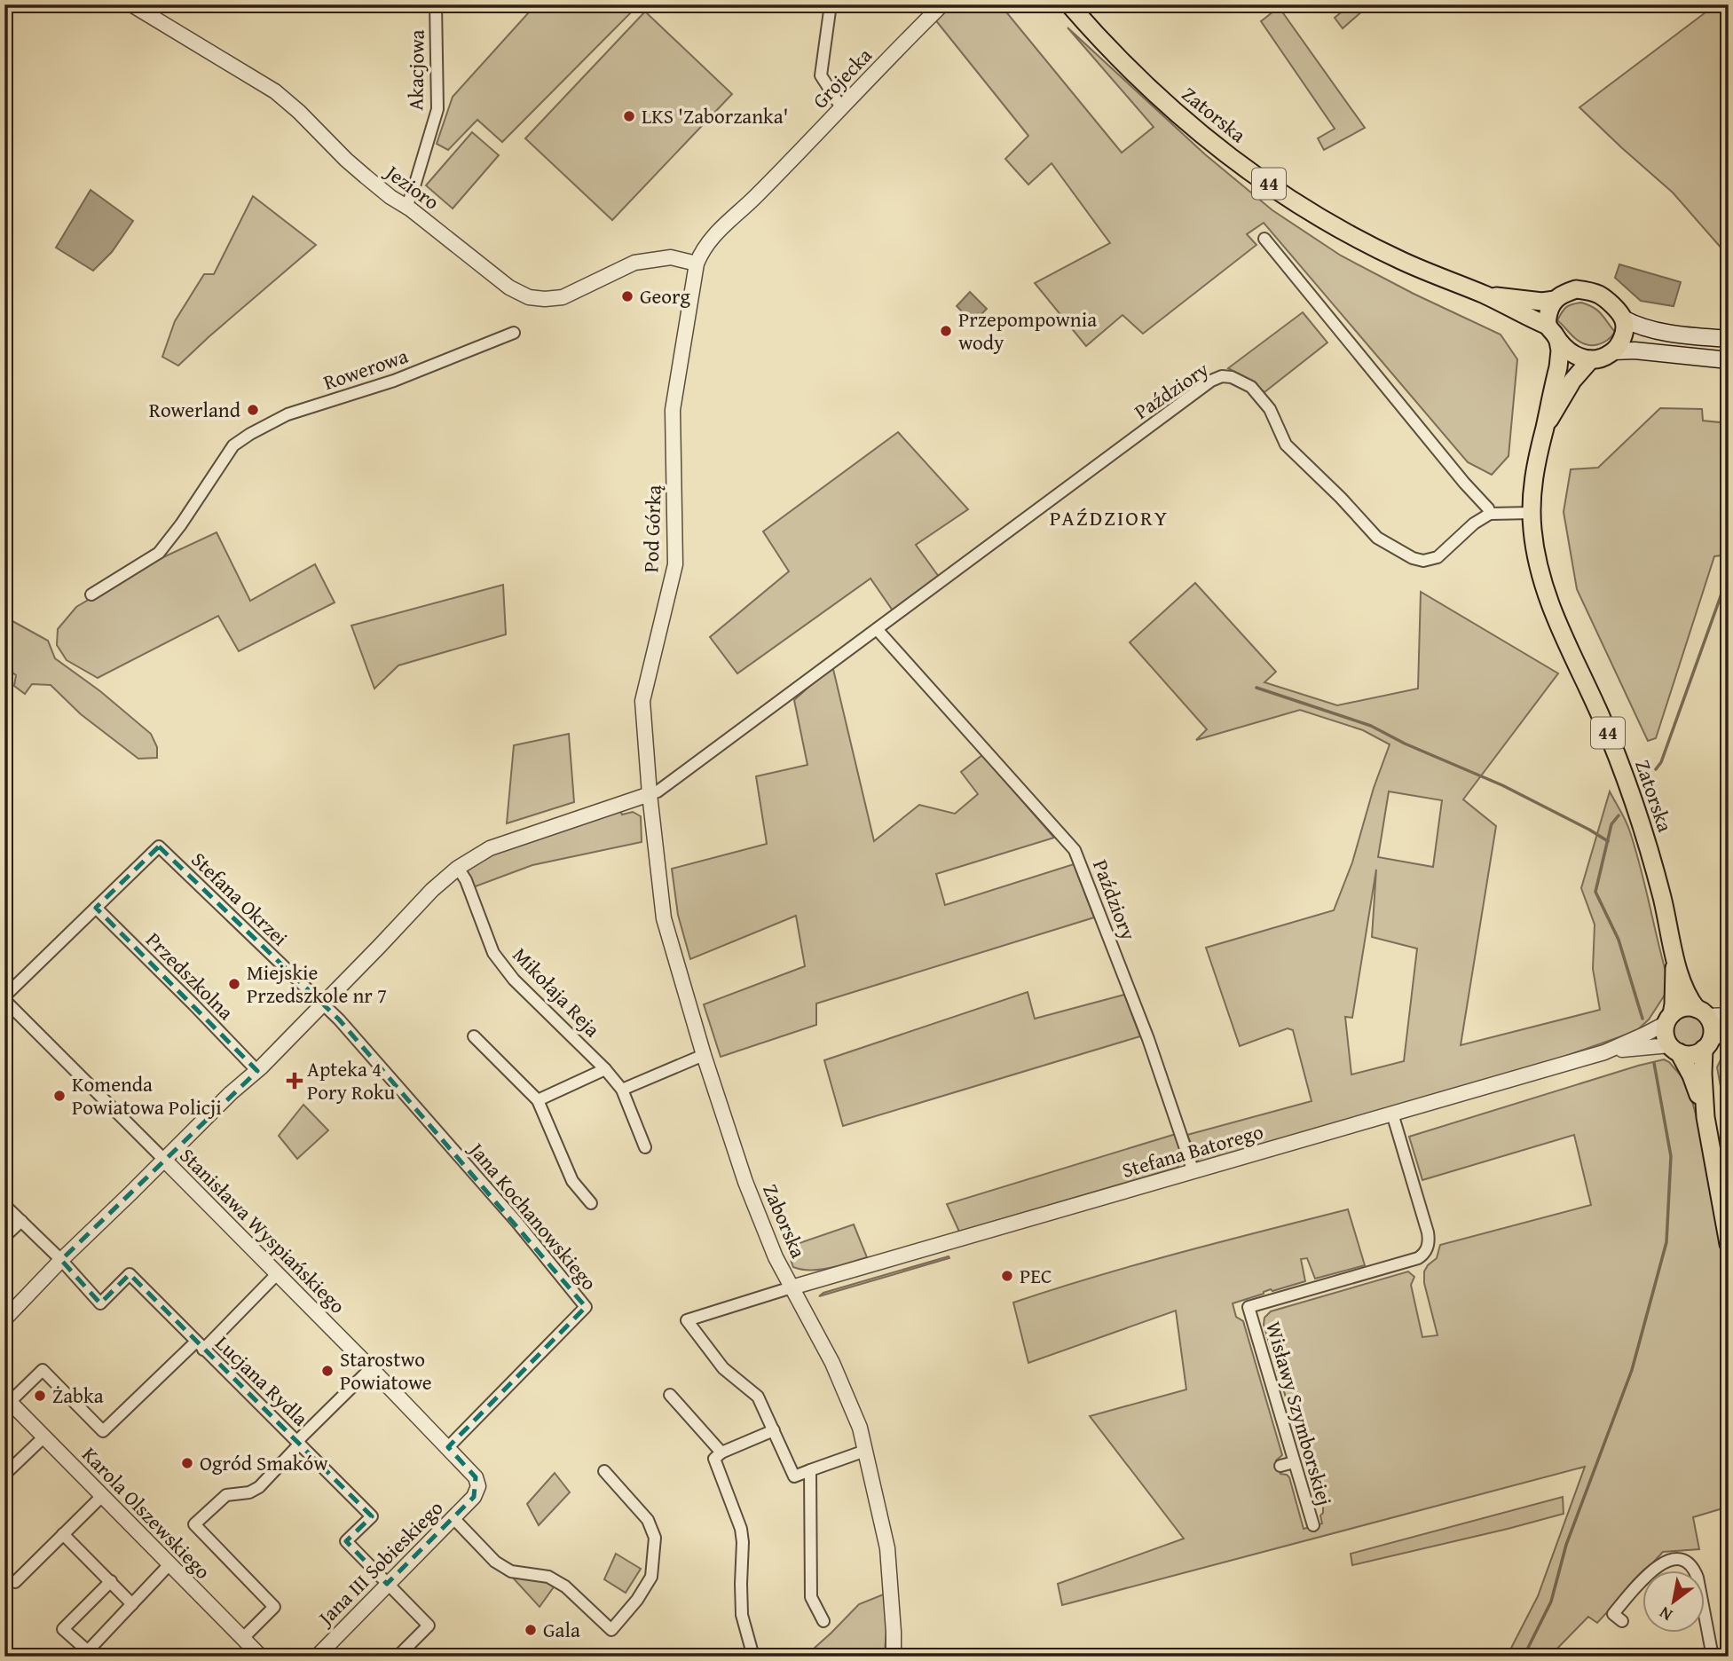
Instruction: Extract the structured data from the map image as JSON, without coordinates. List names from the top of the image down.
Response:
{
  "streets": {
    "main road": ["Zatorska", "44"],
    "street": [
      "Akacjowa",
      "Grojecka",
      "Jezioro",
      "Rowerowa",
      "Paździory",
      "Pod Górką",
      "Stefana Okrzei",
      "Przedszkolna",
      "Mikołaja Reja",
      "Stefana Batorego",
      "Jana Kochanowskiego",
      "Zaborska",
      "Stanisława Wyspiańskiego",
      "Lucjana Rydla",
      "Wisławy Szymborskiej",
      "Karola Olszewskiego",
      "Jana III Sobieskiego"
    ]
  },
  "crossings": [
    ["Akacjowa", "Jezioro"],
    ["Grojecka", "Jezioro"],
    ["Grojecka", "Pod Górką"],
    ["Zatorska", "44"],
    ["Zatorska", "Stefana Batorego"],
    ["44", "Stefana Batorego"],
    ["Jezioro", "Pod Górką"],
    ["Paździory", "Pod Górką"],
    ["Paździory", "Stefana Batorego"],
    ["Paździory", "Zaborska"],
    ["Pod Górką", "Zaborska"],
    ["Stefana Okrzei", "Przedszkolna"],
    ["Stefana Okrzei", "Jana Kochanowskiego"],
    ["Stefana Batorego", "Zaborska"],
    ["Stefana Batorego", "Wisławy Szymborskiej"],
    ["Jana Kochanowskiego", "Stanisława Wyspiańskiego"],
    ["Stanisława Wyspiańskiego", "Jana III Sobieskiego"],
    ["Lucjana Rydla", "Jana III Sobieskiego"]
  ],
  "districts": ["PAŹDZIORY"],
  "places": {
    "other": [
      "LKS 'Zaborzanka'",
      "Georg",
      "Przepompownia wody",
      "Rowerland",
      "Miejskie Przedszkole nr 7",
      "Komenda Powiatowa Policji",
      "PEC",
      "Starostwo Powiatowe",
      "Żabka",
      "Ogród Smaków",
      "Gala"
    ],
    "health": ["Apteka 4 Pory Roku"]
  },
  "north": "bottom left"
}
